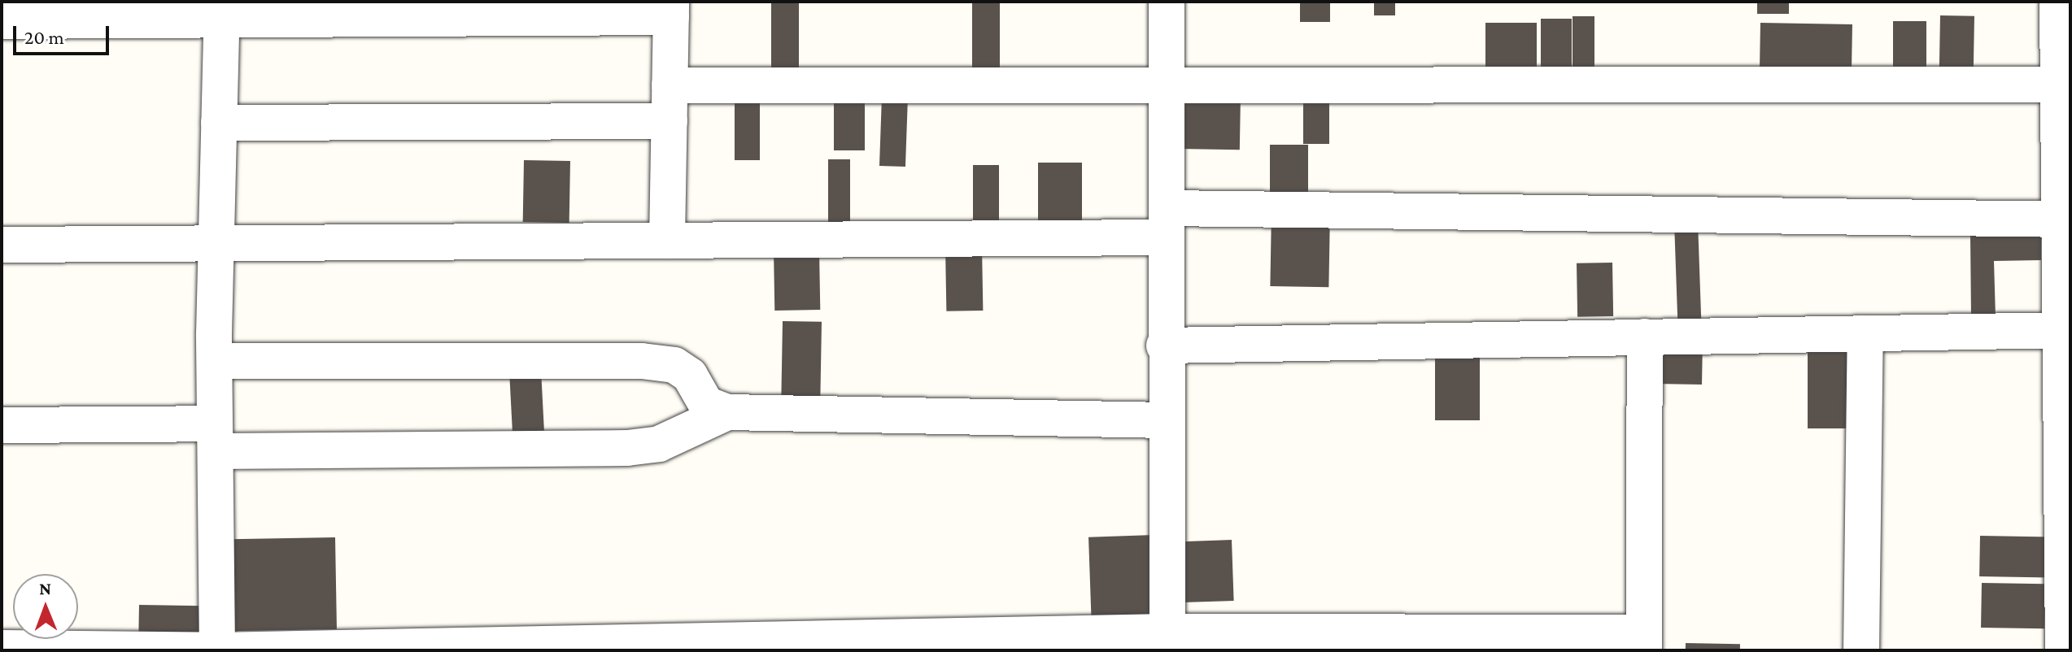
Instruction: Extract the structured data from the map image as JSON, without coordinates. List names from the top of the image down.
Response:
{
  "scale_bar": "20 m",
  "north": "top"
}
